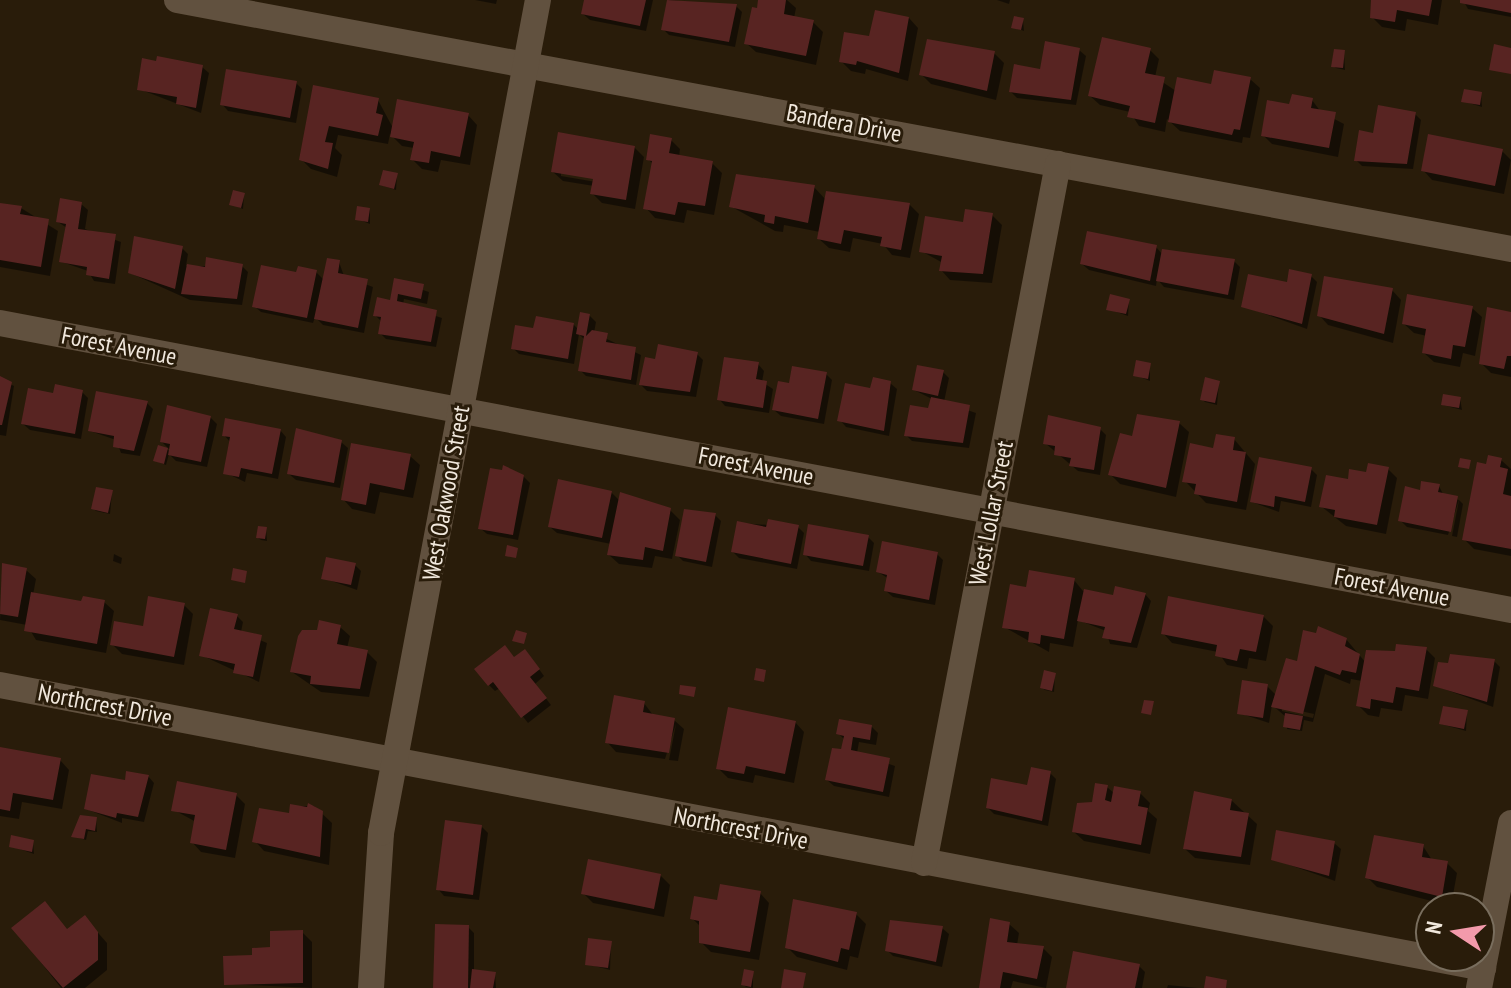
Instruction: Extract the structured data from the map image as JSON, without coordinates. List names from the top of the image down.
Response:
{
  "streets": {
    "street": [
      "Bandera Drive",
      "Forest Avenue",
      "West Oakwood Street",
      "West Lollar Street",
      "Northcrest Drive"
    ]
  },
  "crossings": [
    ["Bandera Drive", "West Oakwood Street"],
    ["Bandera Drive", "West Lollar Street"],
    ["Forest Avenue", "West Oakwood Street"],
    ["Forest Avenue", "West Lollar Street"],
    ["West Oakwood Street", "Northcrest Drive"],
    ["West Lollar Street", "Northcrest Drive"]
  ],
  "north": "left"
}
